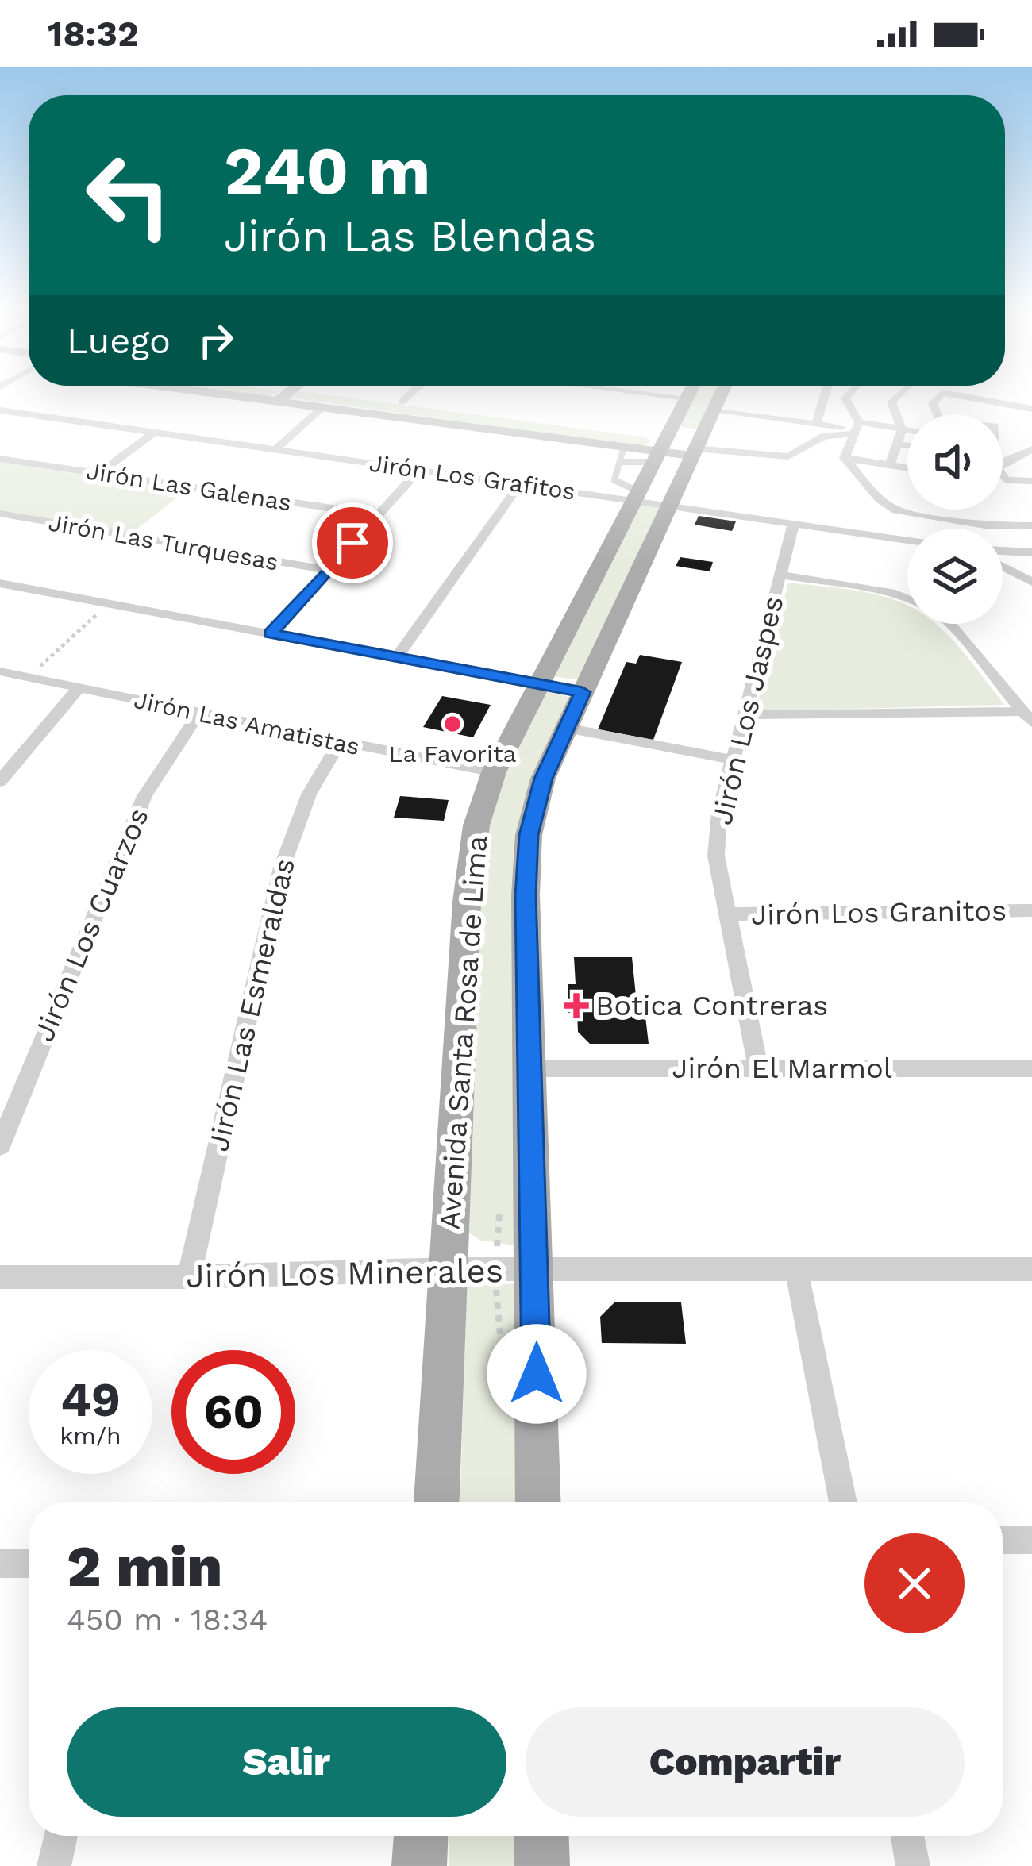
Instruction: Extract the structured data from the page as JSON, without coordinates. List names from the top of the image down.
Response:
{
  "streets": {
    "main road": ["Avenida Santa Rosa de Lima"],
    "street": [
      "Jirón Los Grafitos",
      "Jirón Las Galenas",
      "Jirón Las Turquesas",
      "Jirón Los Jaspes",
      "Jirón Las Amatistas",
      "Jirón Los Granitos",
      "Jirón Los Cuarzos",
      "Jirón Las Esmeraldas",
      "Jirón El Marmol",
      "Jirón Los Minerales"
    ]
  },
  "crossings": [
    ["Jirón Los Grafitos", "Jirón Los Jaspes"],
    ["Jirón Los Grafitos", "Avenida Santa Rosa de Lima"],
    ["Jirón Los Jaspes", "Jirón Los Granitos"],
    ["Jirón Los Jaspes", "Jirón El Marmol"],
    ["Jirón Las Amatistas", "Jirón Los Cuarzos"],
    ["Jirón Las Amatistas", "Jirón Las Esmeraldas"],
    ["Jirón Las Amatistas", "Avenida Santa Rosa de Lima"],
    ["Jirón Las Esmeraldas", "Jirón Los Minerales"],
    ["Avenida Santa Rosa de Lima", "Jirón El Marmol"],
    ["Avenida Santa Rosa de Lima", "Jirón Los Minerales"]
  ],
  "places": {
    "other": ["La Favorita"],
    "health": ["Botica Contreras"]
  },
  "page": {
    "status": "18:32",
    "turn": ["240 m", "Jirón Las Blendas"],
    "then": "Luego",
    "speed": "49 km/h",
    "limit": "60",
    "heading": ["2 min", "450 m · 18:34"],
    "buttons": ["Salir", "Compartir"]
  }
}
